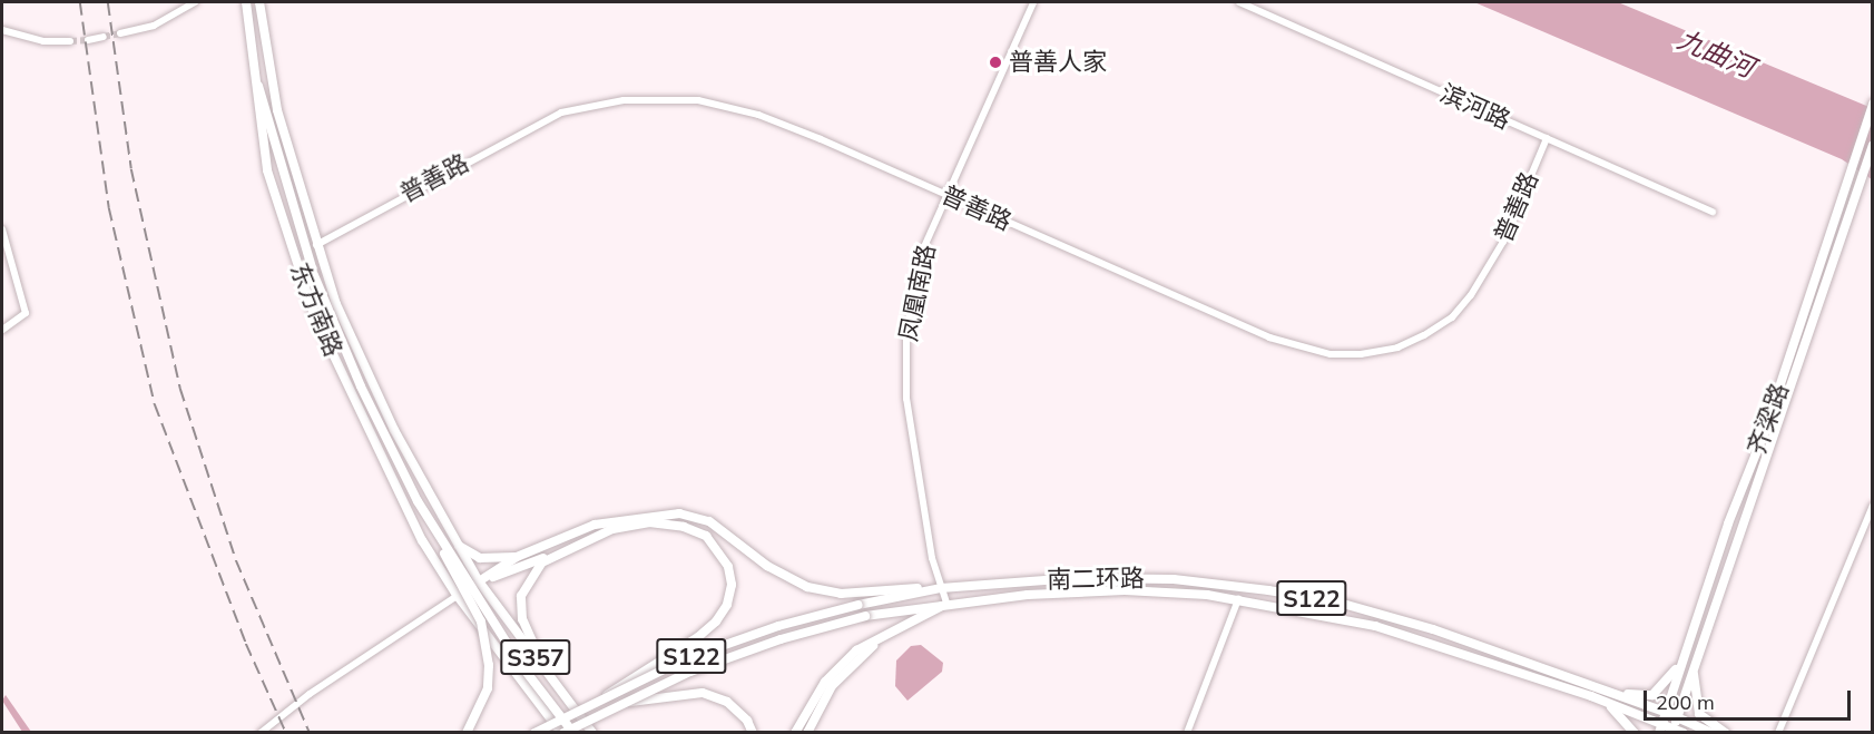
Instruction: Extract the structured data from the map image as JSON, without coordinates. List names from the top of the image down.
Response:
{
  "streets": {
    "main road": [
      "东方南路",
      "齐梁路",
      "南二环路",
      "S122",
      "S357"
    ],
    "street": ["滨河路", "普善路", "凤凰南路"]
  },
  "crossings": [
    ["滨河路", "普善路"],
    ["普善路", "凤凰南路"],
    ["普善路", "东方南路"],
    ["凤凰南路", "南二环路"],
    ["东方南路", "S357"],
    ["齐梁路", "南二环路"],
    ["齐梁路", "S122"],
    ["南二环路", "S122"],
    ["南二环路", "S357"]
  ],
  "water": ["九曲河"],
  "places": ["普善人家"],
  "scale_bar": "200 m"
}
